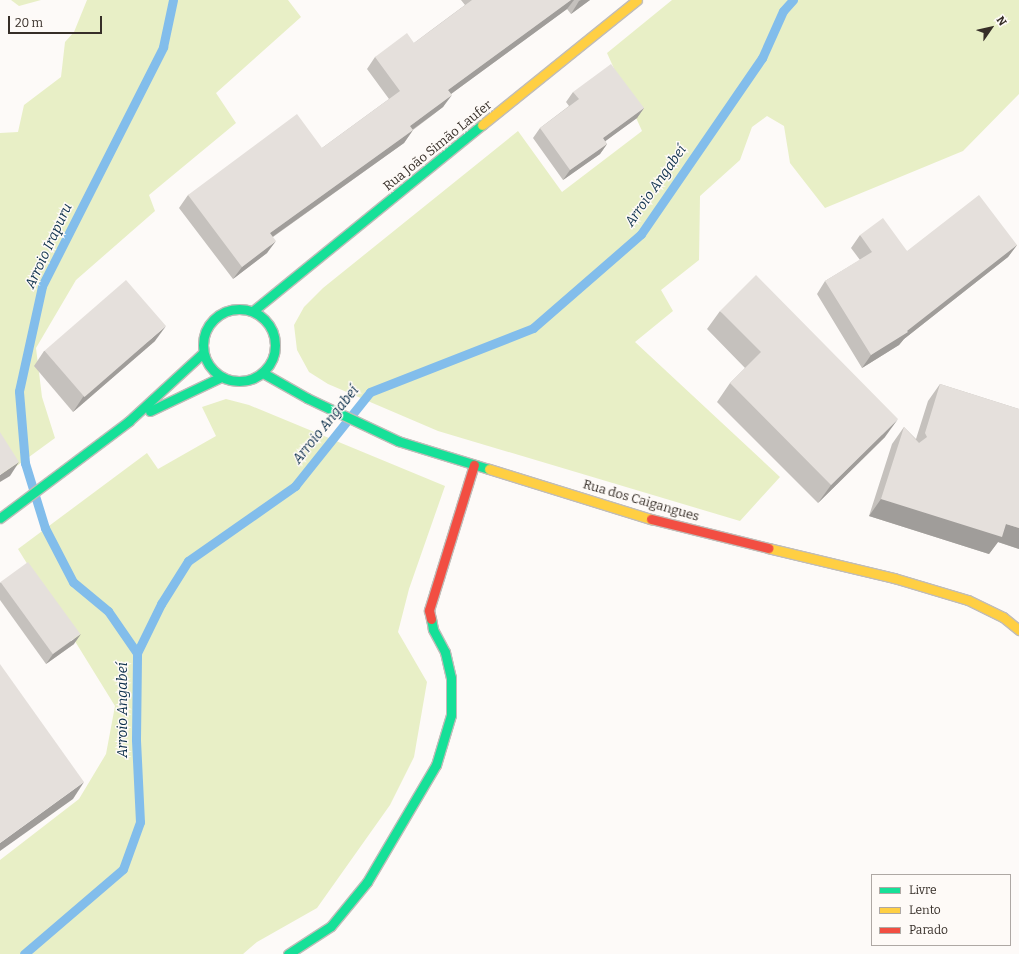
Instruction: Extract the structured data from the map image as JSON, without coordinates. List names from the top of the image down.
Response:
{
  "streets": {
    "street": ["Rua João Simão Laufer", "Rua dos Caigangues"]
  },
  "crossings": [
    ["Rua João Simão Laufer", "Rua dos Caigangues"]
  ],
  "water": ["Arroio Angabeí", "Arroio Irapuru"],
  "legend": ["Livre", "Lento", "Parado"],
  "scale_bar": "20 m",
  "north": "top right"
}
